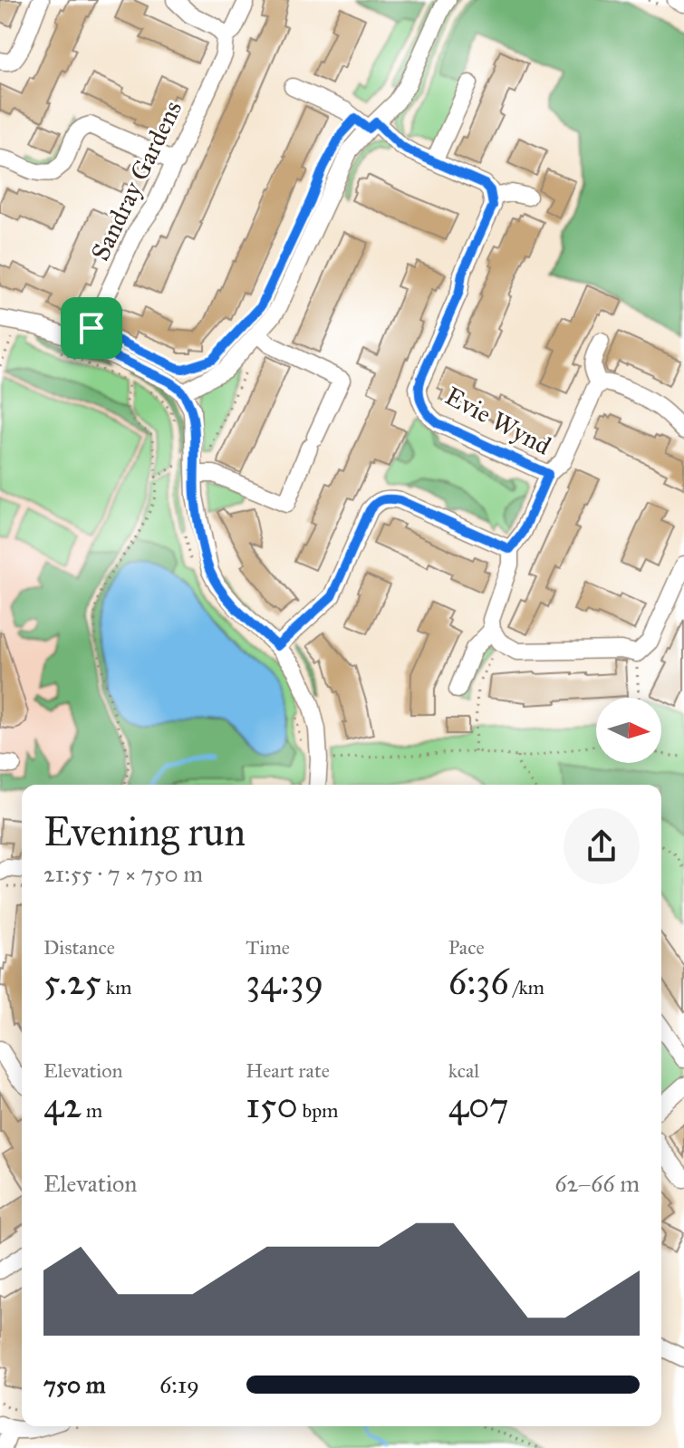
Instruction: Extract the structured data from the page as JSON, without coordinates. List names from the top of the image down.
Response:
{
  "streets": {
    "street": ["Sandray Gardens", "Evie Wynd"]
  },
  "north": "right",
  "page": {
    "heading": ["Evening run", "21:55 · 7 × 750 m"],
    "stats": [
      ["Distance", "5.25 km"],
      ["Time", "34:39"],
      ["Pace", "6:36 /km"],
      ["Elevation", "42 m"],
      ["Heart rate", "150 bpm"],
      ["kcal", "407"]
    ],
    "chart": ["Elevation", "62–66 m"],
    "list": [
      {
        "name": "750 m",
        "note": "6:19"
      }
    ]
  }
}
